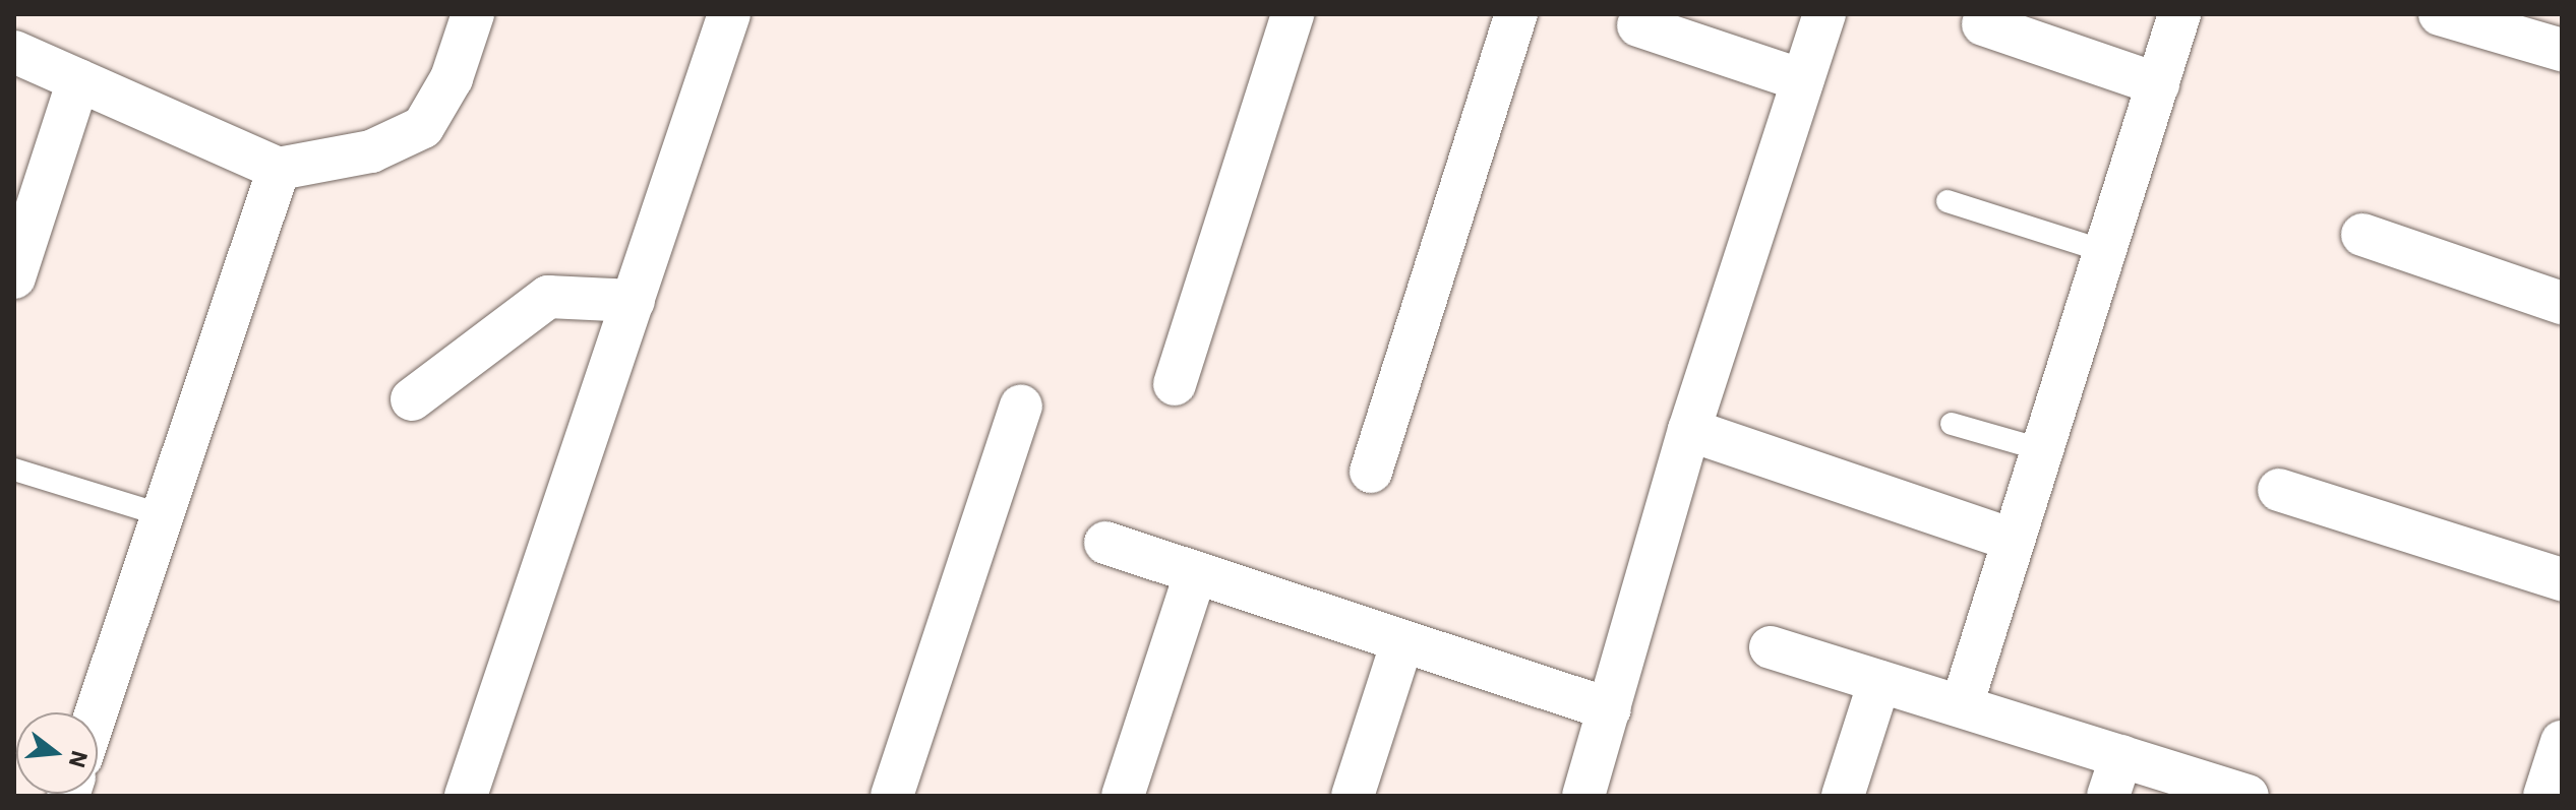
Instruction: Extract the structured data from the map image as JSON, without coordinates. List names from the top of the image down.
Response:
{
  "north": "right"
}
